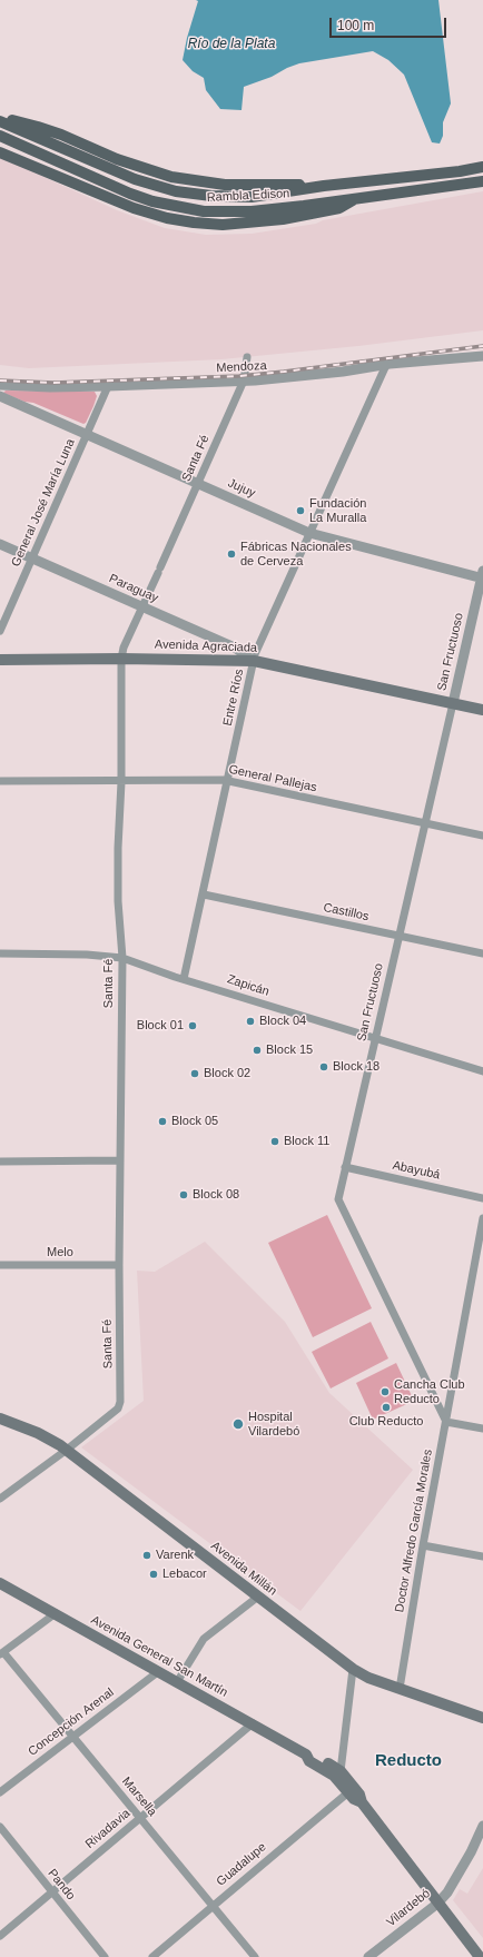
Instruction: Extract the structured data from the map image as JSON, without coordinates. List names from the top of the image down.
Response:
{
  "streets": {
    "main road": [
      "Rambla Edison",
      "Avenida Agraciada",
      "Avenida Millán",
      "Avenida General San Martín"
    ],
    "street": [
      "Mendoza",
      "Santa Fé",
      "Jujuy",
      "General José María Luna",
      "Paraguay",
      "San Fructuoso",
      "Entre Ríos",
      "General Pallejas",
      "Castillos",
      "Zapicán",
      "Abayubá",
      "Melo",
      "Doctor Alfredo García Morales",
      "Concepción Arenal",
      "Marsella",
      "Rivadavia",
      "Guadalupe",
      "Pando",
      "Vilardebó"
    ]
  },
  "crossings": [
    ["Mendoza", "Santa Fé"],
    ["Mendoza", "General José María Luna"],
    ["Mendoza", "Entre Ríos"],
    ["Santa Fé", "Jujuy"],
    ["Santa Fé", "Paraguay"],
    ["Santa Fé", "Avenida Agraciada"],
    ["Santa Fé", "General Pallejas"],
    ["Santa Fé", "Zapicán"],
    ["Santa Fé", "Melo"],
    ["Santa Fé", "Avenida Millán"],
    ["Jujuy", "General José María Luna"],
    ["Jujuy", "San Fructuoso"],
    ["Jujuy", "Entre Ríos"],
    ["General José María Luna", "Paraguay"],
    ["Paraguay", "Avenida Agraciada"],
    ["Paraguay", "Entre Ríos"],
    ["Avenida Agraciada", "San Fructuoso"],
    ["Avenida Agraciada", "Entre Ríos"],
    ["San Fructuoso", "General Pallejas"],
    ["San Fructuoso", "Castillos"],
    ["San Fructuoso", "Zapicán"],
    ["San Fructuoso", "Abayubá"],
    ["San Fructuoso", "Doctor Alfredo García Morales"],
    ["Entre Ríos", "General Pallejas"],
    ["Entre Ríos", "Castillos"],
    ["Entre Ríos", "Zapicán"],
    ["Doctor Alfredo García Morales", "Avenida Millán"],
    ["Avenida General San Martín", "Concepción Arenal"],
    ["Avenida General San Martín", "Rivadavia"],
    ["Avenida General San Martín", "Guadalupe"],
    ["Avenida General San Martín", "Vilardebó"],
    ["Concepción Arenal", "Marsella"],
    ["Marsella", "Rivadavia"],
    ["Marsella", "Guadalupe"],
    ["Rivadavia", "Pando"]
  ],
  "districts": ["Reducto"],
  "water": ["Río de la Plata"],
  "places": [
    "Fundación La Muralla",
    "Fábricas Nacionales de Cerveza",
    "Block 04",
    "Block 01",
    "Block 15",
    "Block 18",
    "Block 02",
    "Block 05",
    "Block 11",
    "Block 08",
    "Cancha Club Reducto",
    "Club Reducto",
    "Hospital Vilardebó",
    "Varenk",
    "Lebacor"
  ],
  "scale_bar": "100 m"
}
